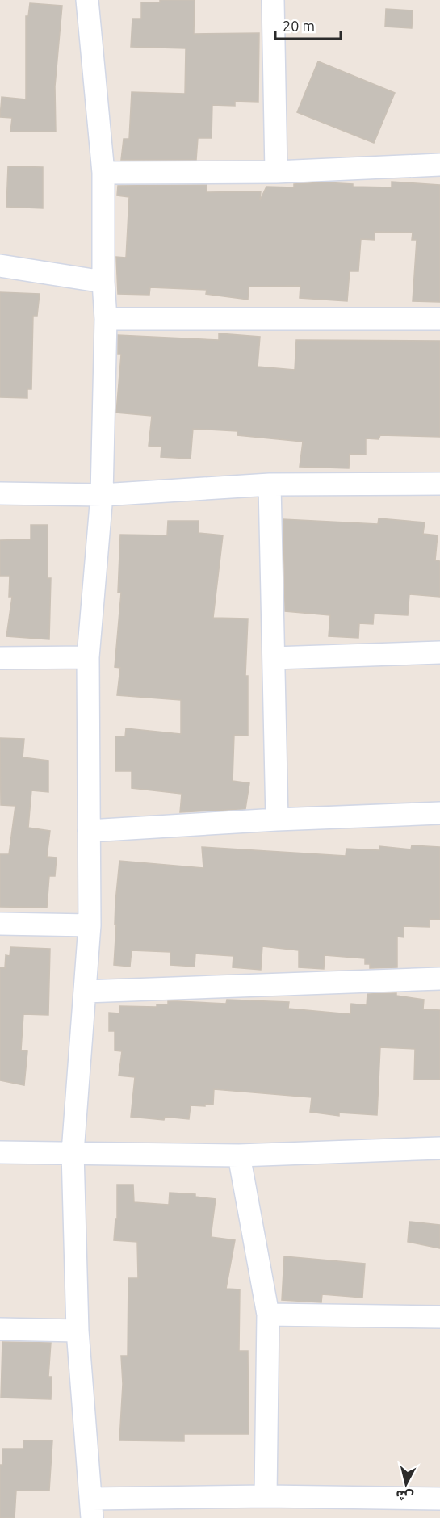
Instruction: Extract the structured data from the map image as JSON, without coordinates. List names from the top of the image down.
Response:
{
  "scale_bar": "20 m",
  "north": "bottom"
}
